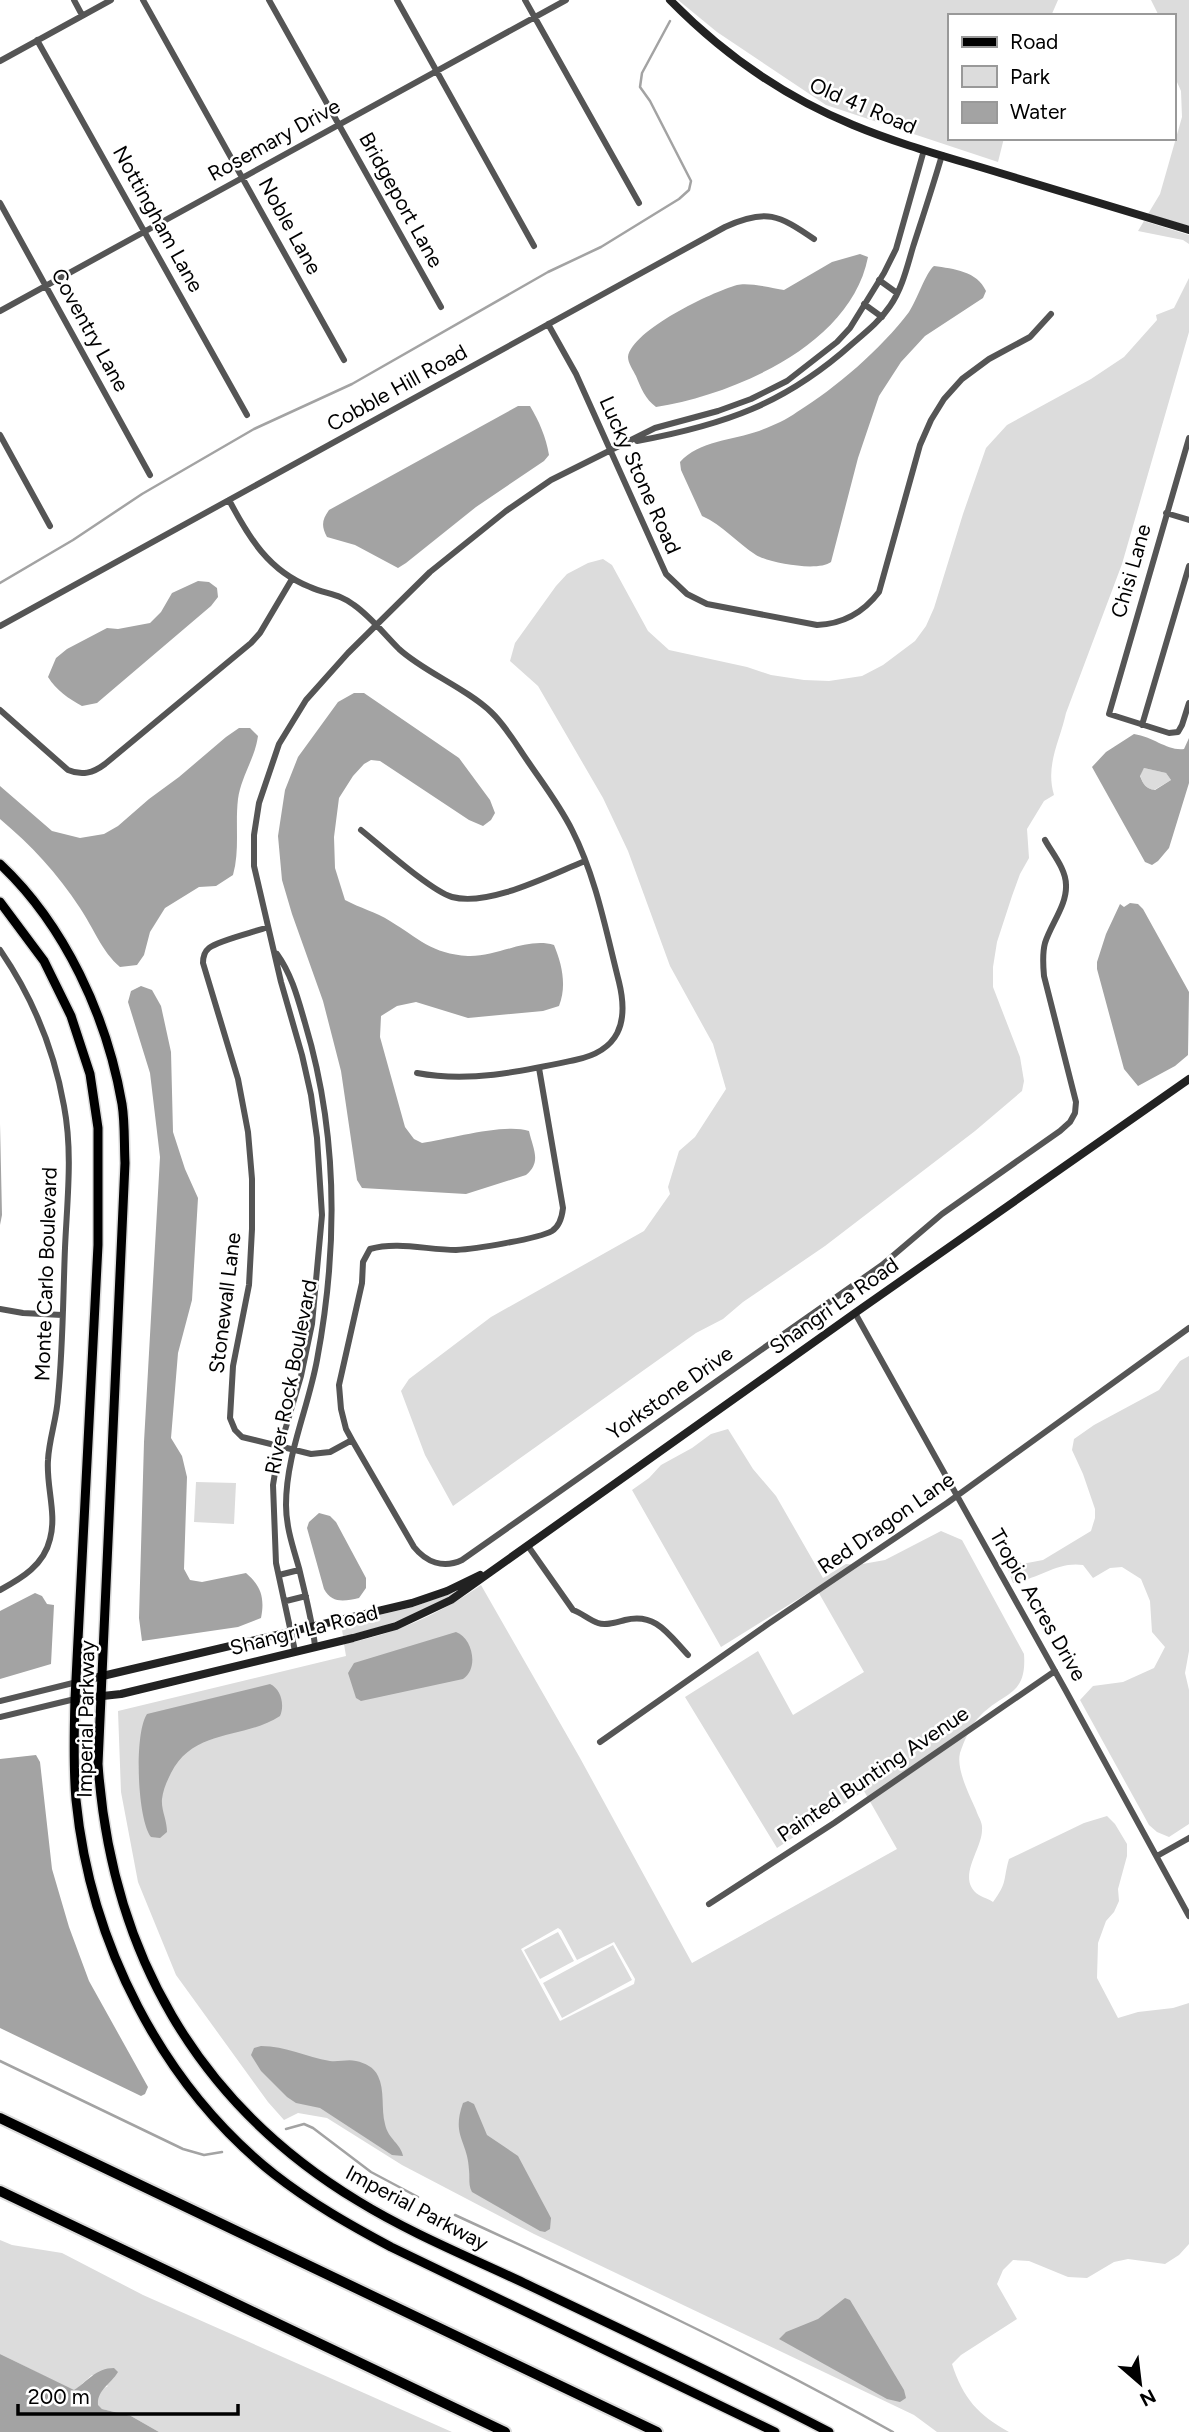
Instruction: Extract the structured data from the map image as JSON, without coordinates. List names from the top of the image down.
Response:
{
  "streets": {
    "main road": ["Imperial Parkway"],
    "street": [
      "Old 41 Road",
      "Rosemary Drive",
      "Bridgeport Lane",
      "Nottingham Lane",
      "Noble Lane",
      "Coventry Lane",
      "Cobble Hill Road",
      "Lucky Stone Road",
      "Chisi Lane",
      "Monte Carlo Boulevard",
      "Stonewall Lane",
      "Shangri La Road",
      "River Rock Boulevard",
      "Yorkstone Drive",
      "Red Dragon Lane",
      "Tropic Acres Drive",
      "Painted Bunting Avenue"
    ]
  },
  "crossings": [
    ["Old 41 Road", "River Rock Boulevard"],
    ["Rosemary Drive", "Bridgeport Lane"],
    ["Rosemary Drive", "Nottingham Lane"],
    ["Rosemary Drive", "Noble Lane"],
    ["Rosemary Drive", "Coventry Lane"],
    ["Cobble Hill Road", "Lucky Stone Road"],
    ["Lucky Stone Road", "River Rock Boulevard"],
    ["Stonewall Lane", "River Rock Boulevard"],
    ["Shangri La Road", "River Rock Boulevard"],
    ["Shangri La Road", "Tropic Acres Drive"],
    ["Shangri La Road", "Imperial Parkway"],
    ["Red Dragon Lane", "Tropic Acres Drive"],
    ["Tropic Acres Drive", "Painted Bunting Avenue"]
  ],
  "legend": ["Road", "Park", "Water"],
  "scale_bar": "200 m",
  "north": "bottom right"
}
